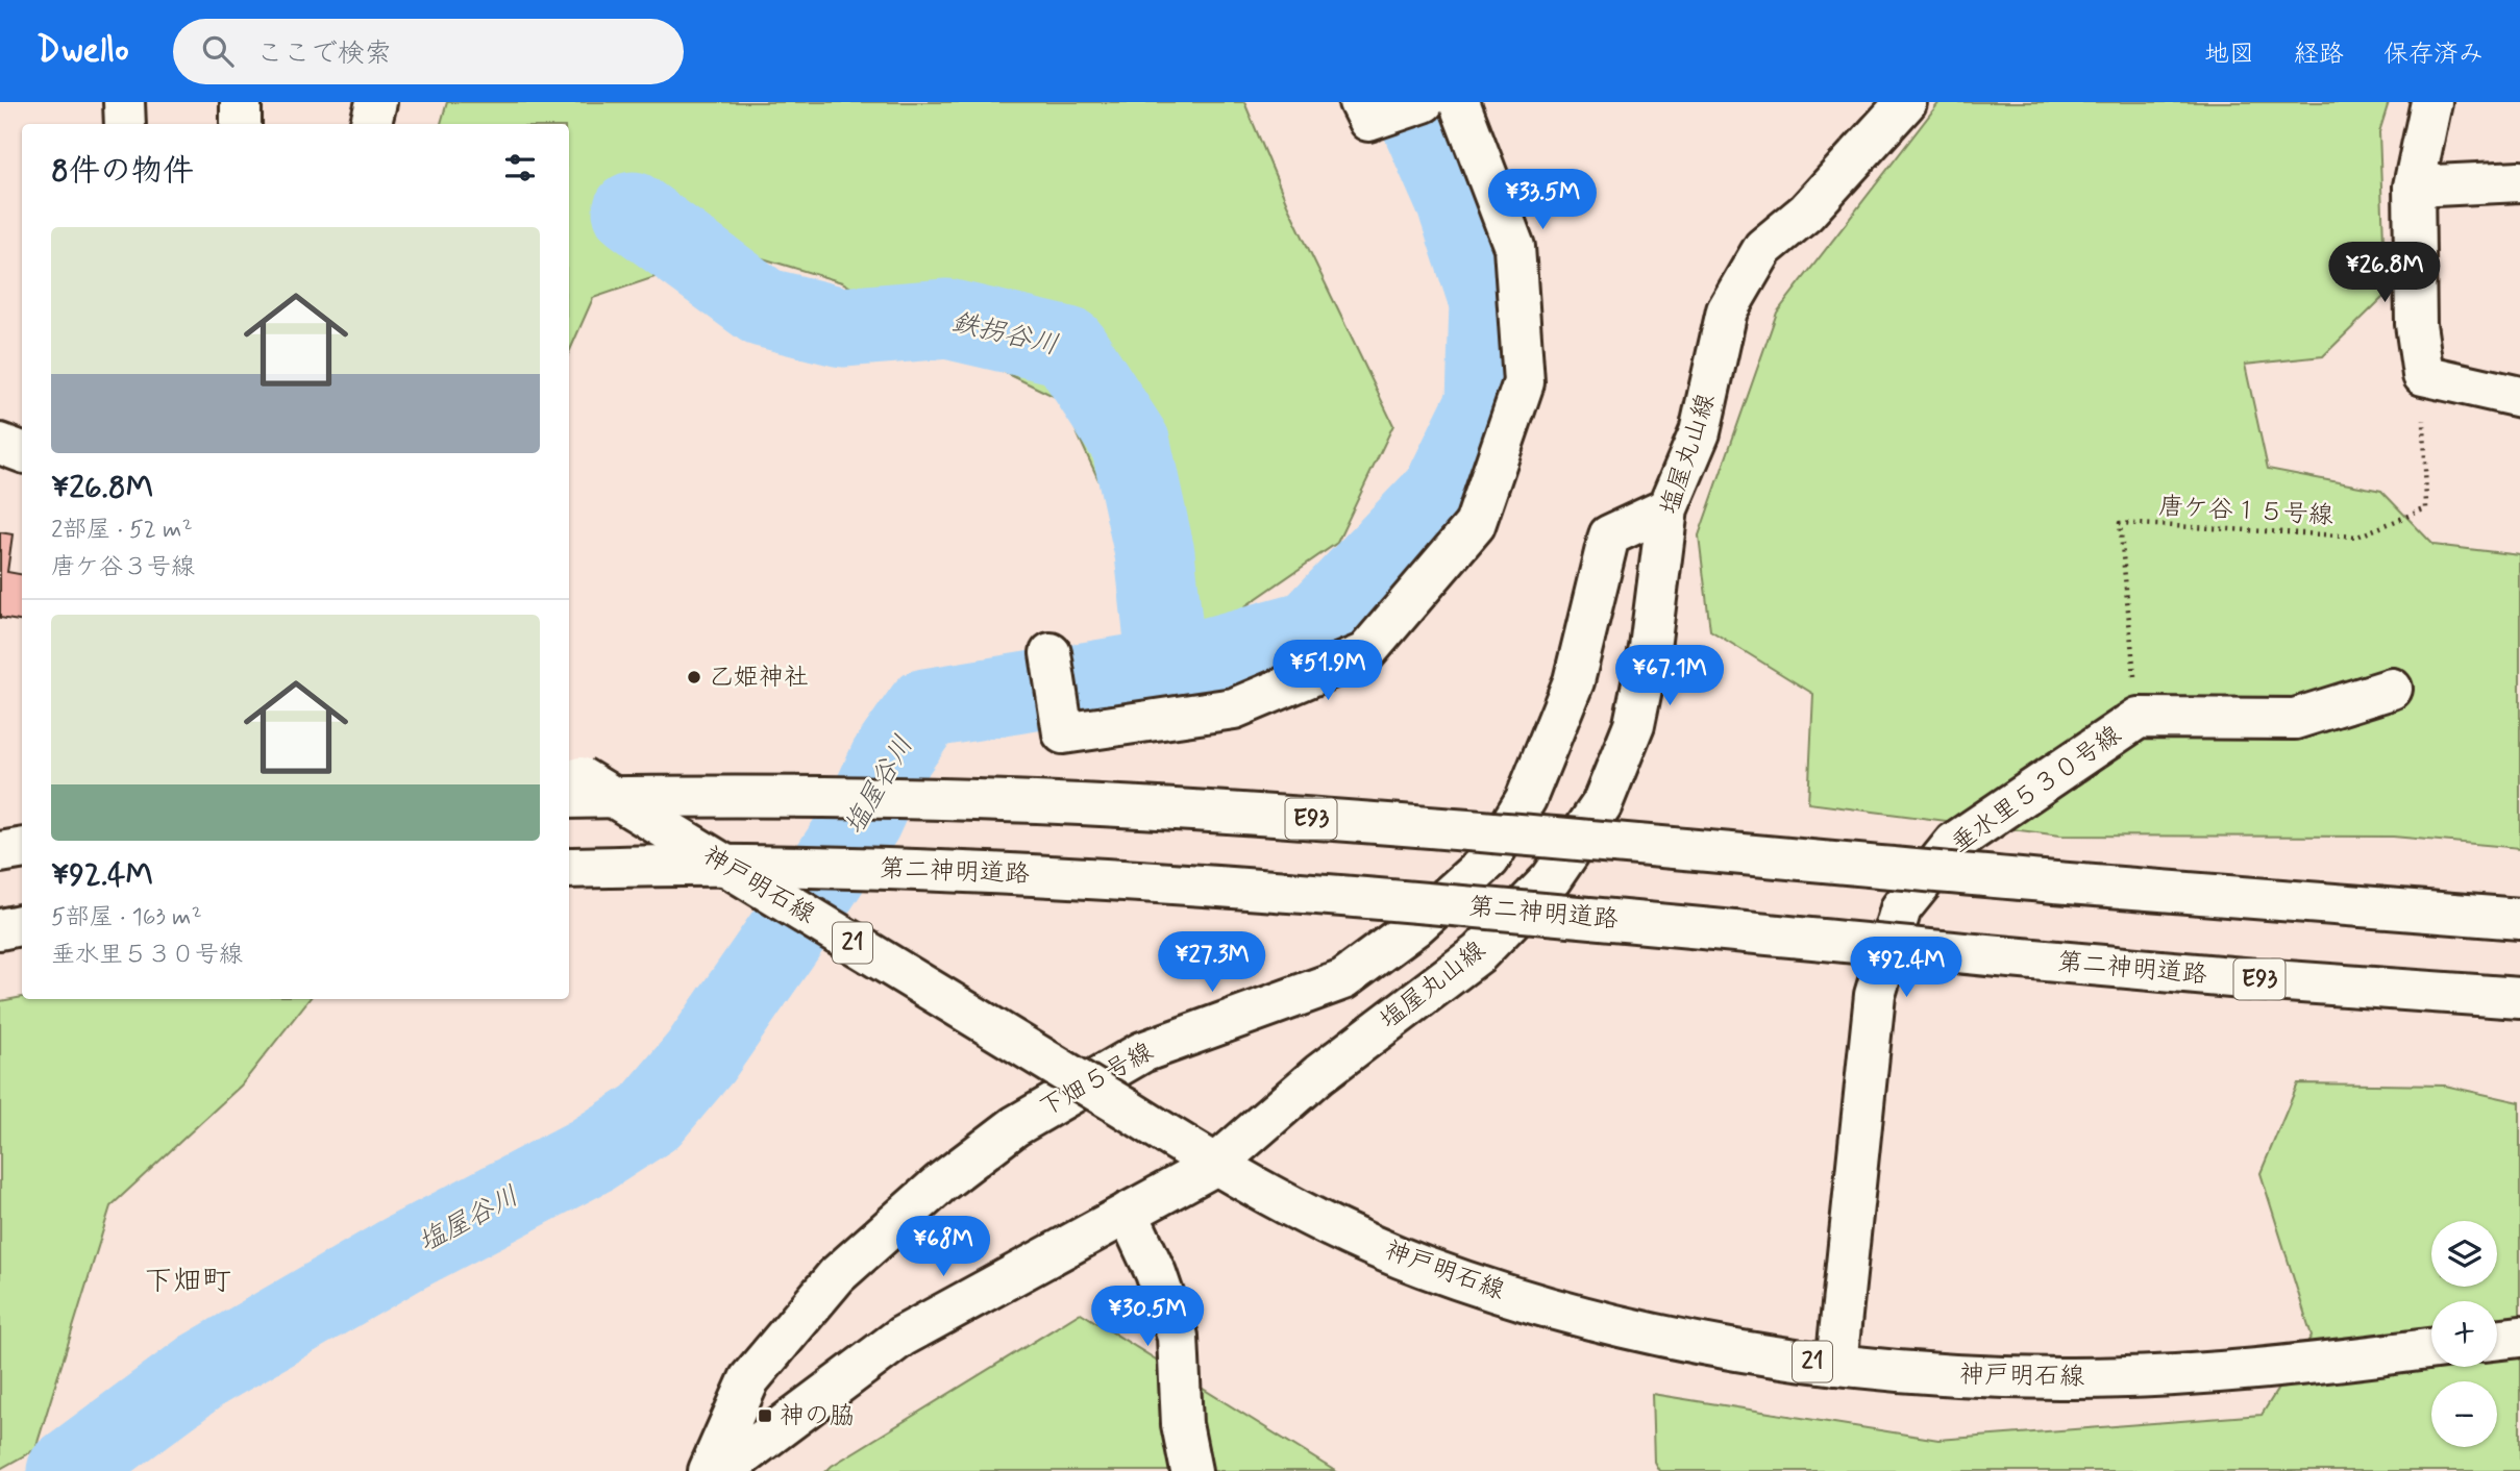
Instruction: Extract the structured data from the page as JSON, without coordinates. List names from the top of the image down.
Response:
{
  "streets": {
    "main road": [
      "塩屋丸山線",
      "垂水里５３０号線",
      "E93",
      "第二神明道路",
      "神戸明石線",
      "21",
      "下畑５号線"
    ],
    "path": ["唐ケ谷１５号線"]
  },
  "crossings": [
    ["塩屋丸山線", "神戸明石線"],
    ["塩屋丸山線", "下畑５号線"],
    ["唐ケ谷１５号線", "垂水里５３０号線"],
    ["垂水里５３０号線", "神戸明石線"],
    ["E93", "神戸明石線"]
  ],
  "districts": ["下畑町"],
  "water": ["鉄拐谷川", "塩屋谷川"],
  "places": {
    "other": ["乙姫神社"],
    "transit": ["神の脇"]
  },
  "page": {
    "header": "Dwello",
    "search": "ここで検索",
    "nav": ["地図", "経路", "保存済み"],
    "heading": "8件の物件",
    "price": [
      "¥33.5M",
      "¥26.8M",
      "¥51.9M",
      "¥67.1M",
      "¥27.3M",
      "¥92.4M",
      "¥68M",
      "¥30.5M"
    ],
    "list": [
      {
        "name": "¥26.8M",
        "note": "2部屋 · 52 m² · 唐ケ谷３号線"
      },
      {
        "name": "¥92.4M",
        "note": "5部屋 · 163 m² · 垂水里５３０号線"
      }
    ],
    "map_buttons": ["+", "−"]
  }
}
